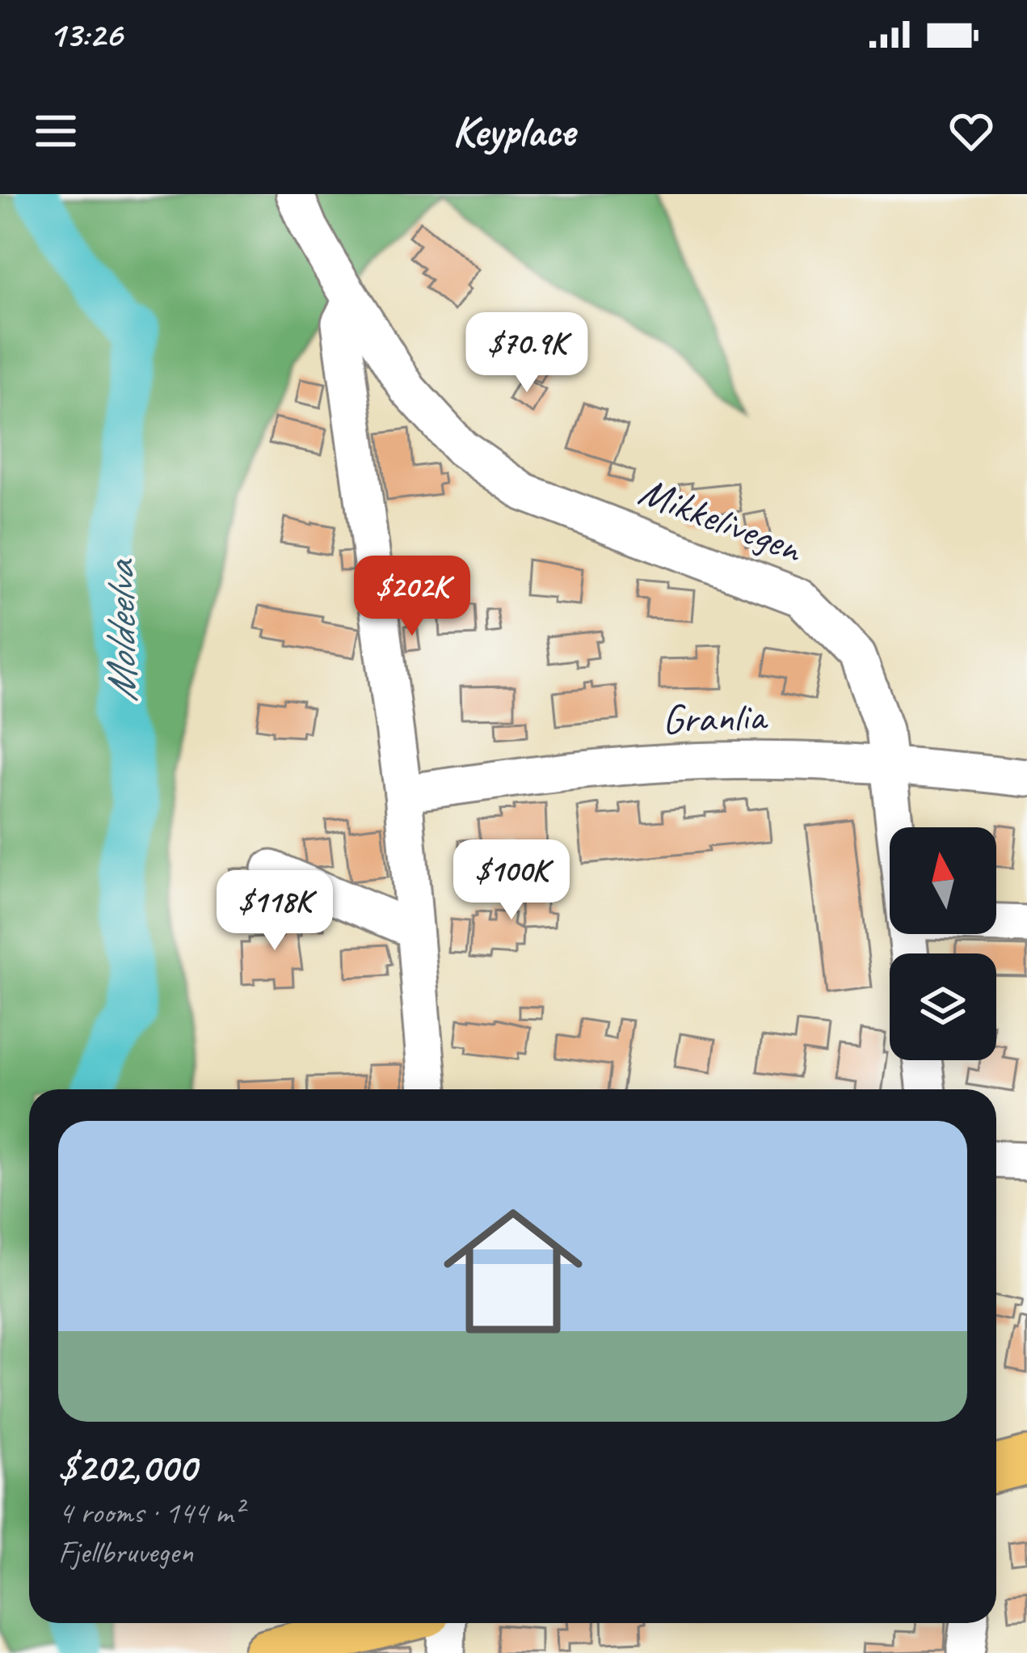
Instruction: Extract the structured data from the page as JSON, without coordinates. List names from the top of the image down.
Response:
{
  "streets": {
    "street": ["Mikkelivegen", "Granlia"]
  },
  "crossings": [
    ["Mikkelivegen", "Granlia"]
  ],
  "water": ["Moldeelva"],
  "north": "top",
  "page": {
    "status": "13:26",
    "header": "Keyplace",
    "price": [
      "$70.9K",
      "$202K",
      "$100K",
      "$118K"
    ],
    "list": [
      {
        "name": "$202,000",
        "note": "4 rooms · 144 m² · Fjellbruvegen"
      }
    ]
  }
}
